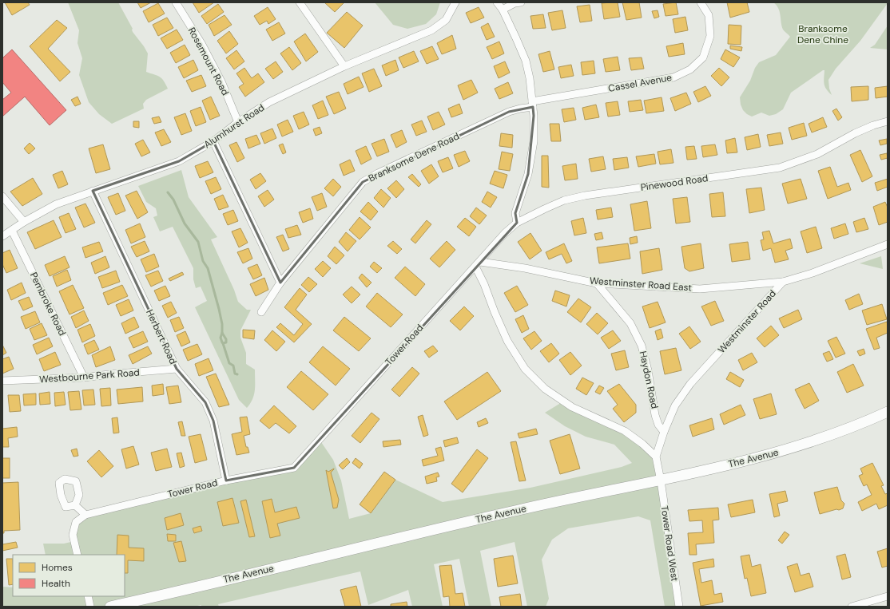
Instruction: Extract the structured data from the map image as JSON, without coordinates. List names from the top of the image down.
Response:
{
  "streets": {
    "main road": ["The Avenue"],
    "street": [
      "Rosemount Road",
      "Cassel Avenue",
      "Alumhurst Road",
      "Branksome Dene Road",
      "Pinewood Road",
      "Westminster Road East",
      "Pembroke Road",
      "Westminster Road",
      "Herbert Road",
      "Tower Road",
      "Westbourne Park Road",
      "Haydon Road",
      "Tower Road West"
    ]
  },
  "crossings": [
    ["Rosemount Road", "Alumhurst Road"],
    ["Cassel Avenue", "Branksome Dene Road"],
    ["Alumhurst Road", "Pembroke Road"],
    ["Alumhurst Road", "Herbert Road"],
    ["Pinewood Road", "Westminster Road East"],
    ["Pinewood Road", "Tower Road"],
    ["Westminster Road East", "Westminster Road"],
    ["Westminster Road East", "Tower Road"],
    ["Westminster Road East", "Haydon Road"],
    ["Pembroke Road", "Westbourne Park Road"],
    ["Westminster Road", "Haydon Road"],
    ["Herbert Road", "Tower Road"],
    ["Herbert Road", "Westbourne Park Road"],
    ["The Avenue", "Tower Road West"]
  ],
  "parks": ["Branksome Dene Chine"],
  "legend": ["Homes", "Health"]
}
